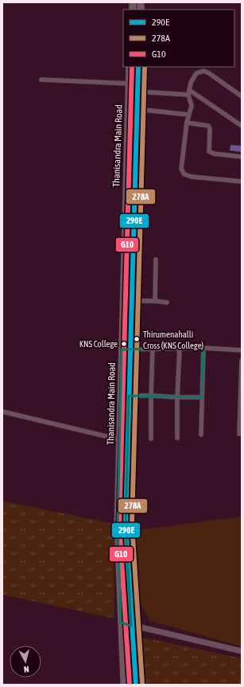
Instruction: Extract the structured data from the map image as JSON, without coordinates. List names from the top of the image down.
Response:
{
  "streets": {
    "main road": ["Thanisandra Main Road"]
  },
  "places": ["Thirumenahalli Cross (KNS College)", "KNS College"],
  "lines": ["transit line 290E", "transit line 278A", "transit line G10"],
  "legend": ["290E", "278A", "G10"],
  "north": "bottom"
}
